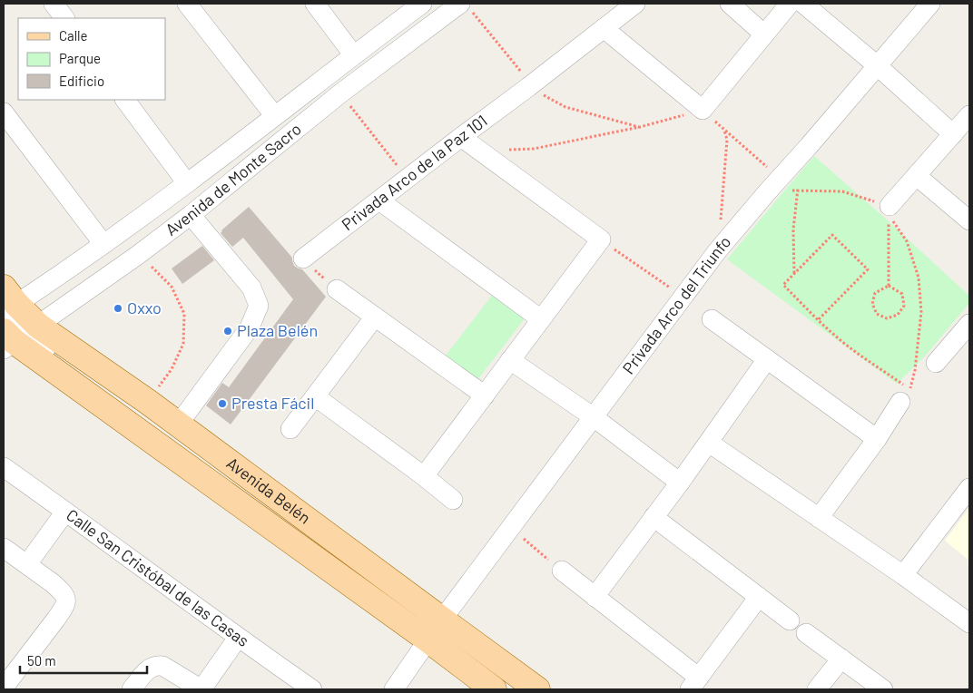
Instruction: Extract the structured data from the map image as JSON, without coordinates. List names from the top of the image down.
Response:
{
  "streets": {
    "main road": ["Avenida Belén"],
    "street": [
      "Privada Arco de la Paz 101",
      "Avenida de Monte Sacro",
      "Privada Arco del Triunfo",
      "Calle San Cristóbal de las Casas"
    ]
  },
  "crossings": [
    ["Avenida de Monte Sacro", "Avenida Belén"],
    ["Privada Arco del Triunfo", "Avenida Belén"]
  ],
  "places": ["Oxxo", "Plaza Belén", "Presta Fácil"],
  "legend": ["Calle", "Parque", "Edificio"],
  "scale_bar": "50 m"
}
